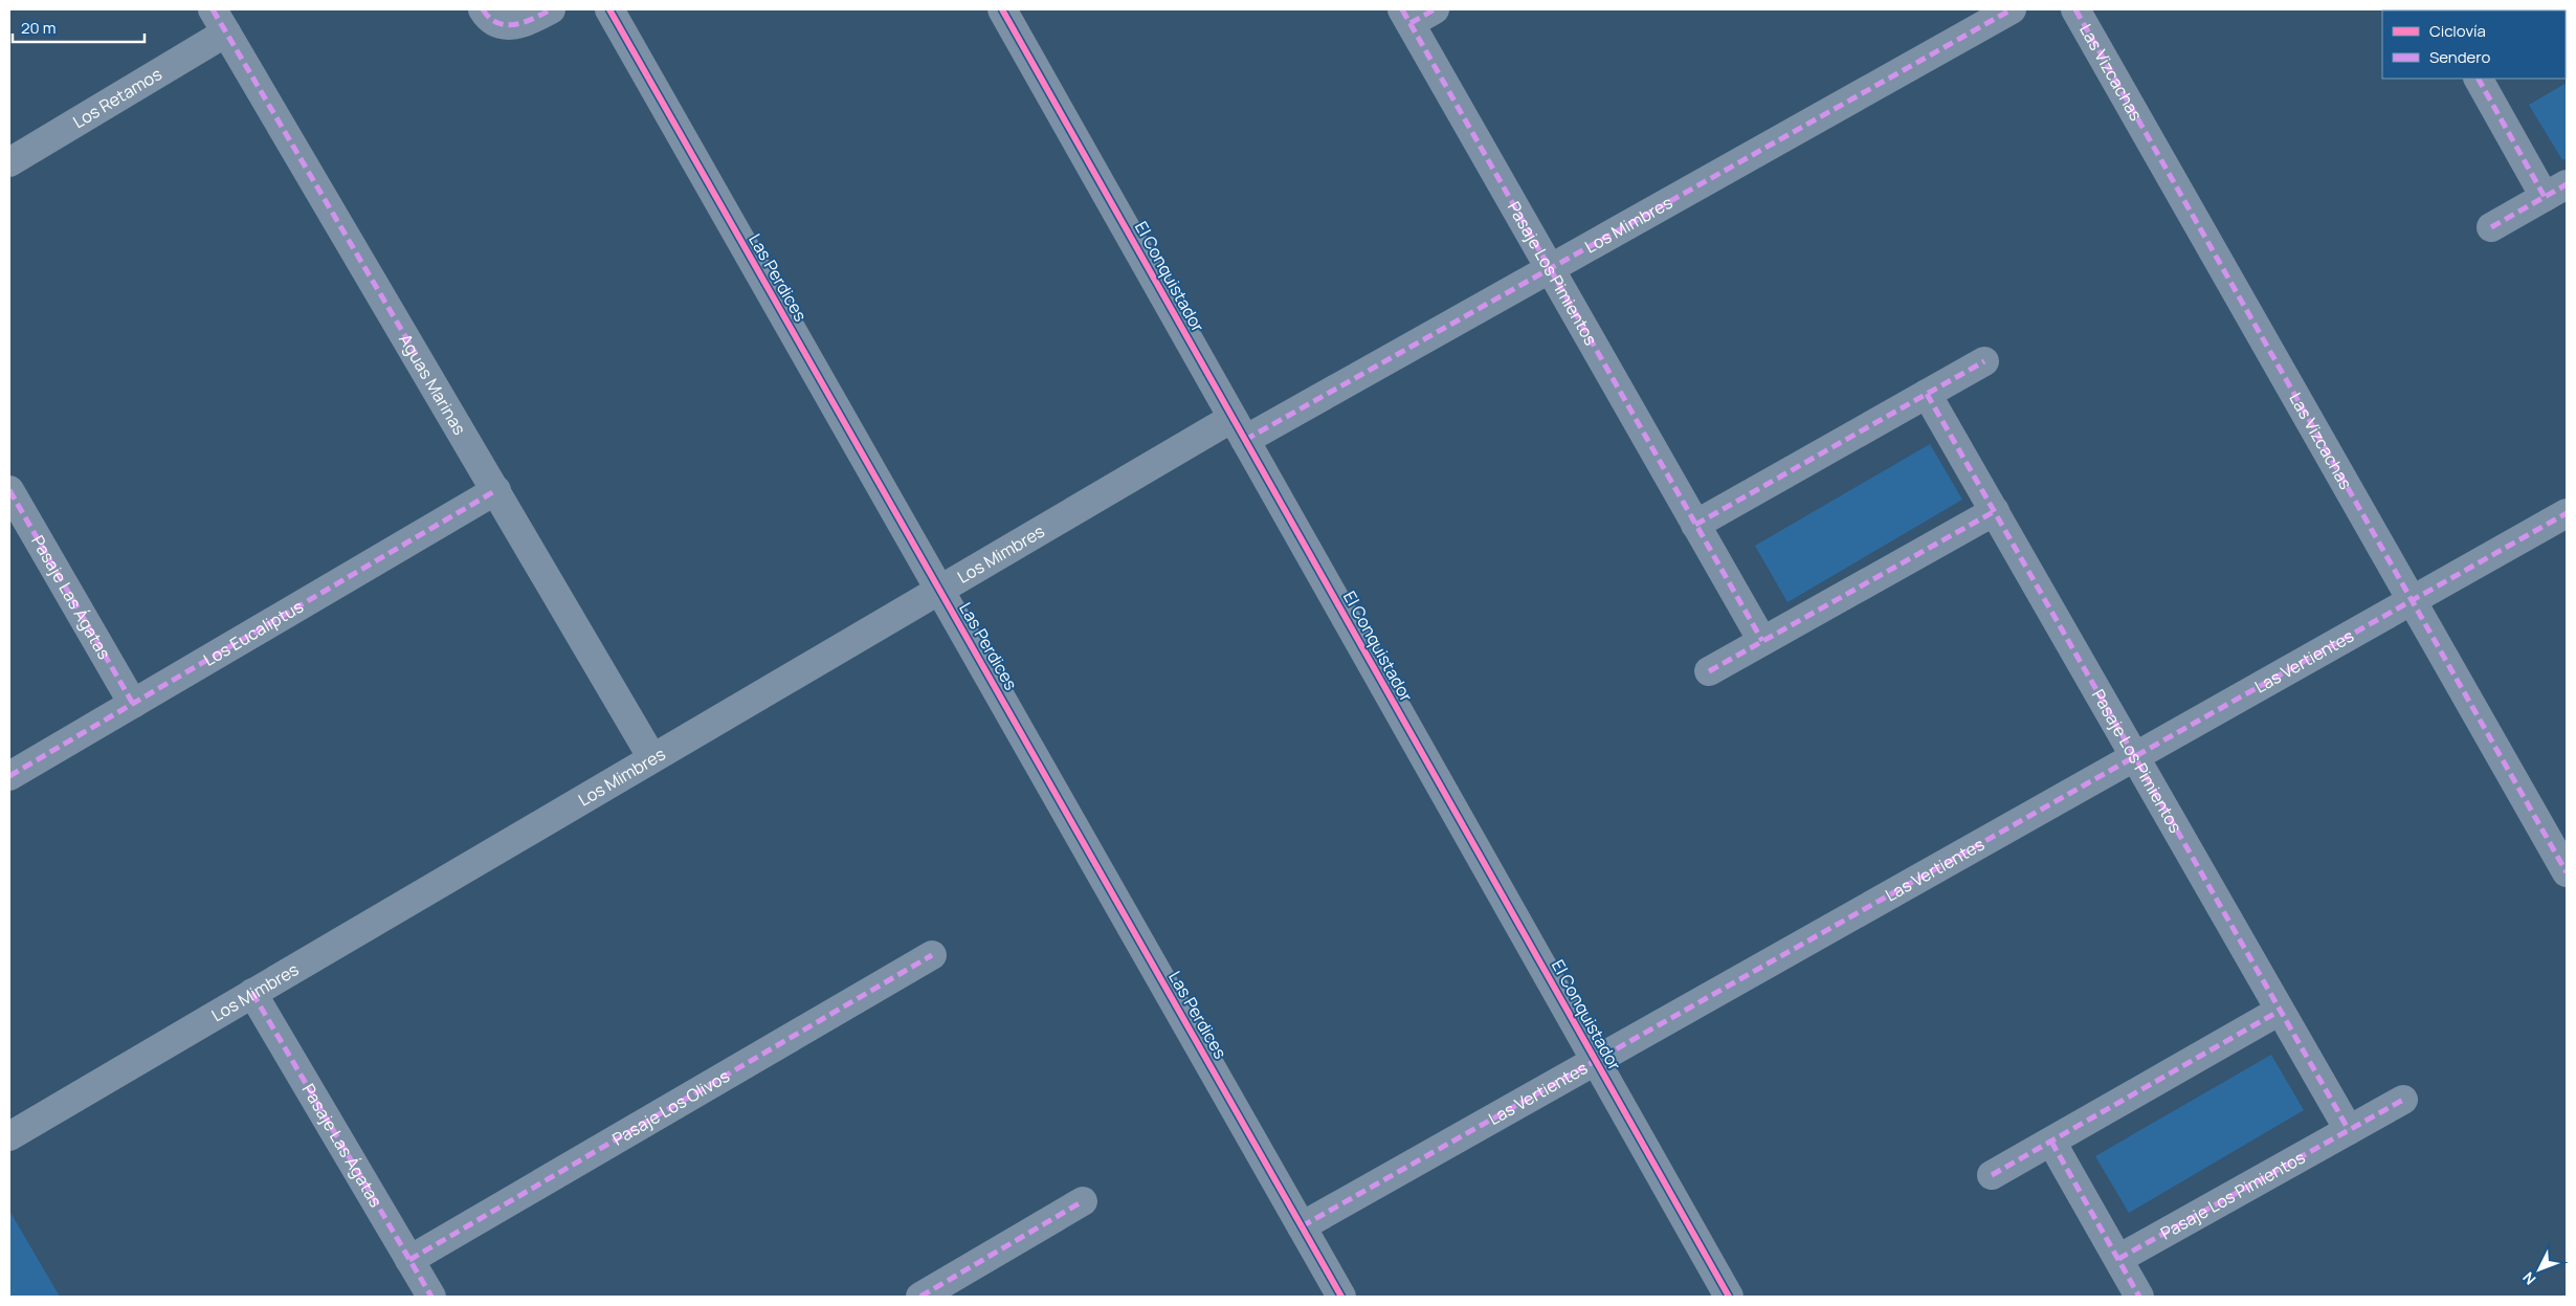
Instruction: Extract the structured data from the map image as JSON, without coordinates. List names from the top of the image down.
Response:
{
  "streets": {
    "street": [
      "Las Vizcachas",
      "Los Retamos",
      "Los Mimbres",
      "Pasaje Los Pimientos",
      "El Conquistador",
      "Las Perdices",
      "Aguas Marinas",
      "Pasaje Las Ágatas",
      "Los Eucaliptus",
      "Las Vertientes",
      "Pasaje Los Olivos"
    ]
  },
  "crossings": [
    ["Las Vizcachas", "Las Vertientes"],
    ["Los Retamos", "Aguas Marinas"],
    ["Los Mimbres", "Pasaje Los Pimientos"],
    ["Los Mimbres", "El Conquistador"],
    ["Los Mimbres", "Las Perdices"],
    ["Los Mimbres", "Aguas Marinas"],
    ["Los Mimbres", "Pasaje Las Ágatas"],
    ["Pasaje Los Pimientos", "Las Vertientes"],
    ["El Conquistador", "Las Vertientes"],
    ["Las Perdices", "Las Vertientes"],
    ["Aguas Marinas", "Los Eucaliptus"],
    ["Pasaje Las Ágatas", "Los Eucaliptus"],
    ["Pasaje Las Ágatas", "Pasaje Los Olivos"]
  ],
  "legend": ["Ciclovía", "Sendero"],
  "scale_bar": "20 m",
  "north": "bottom left"
}
